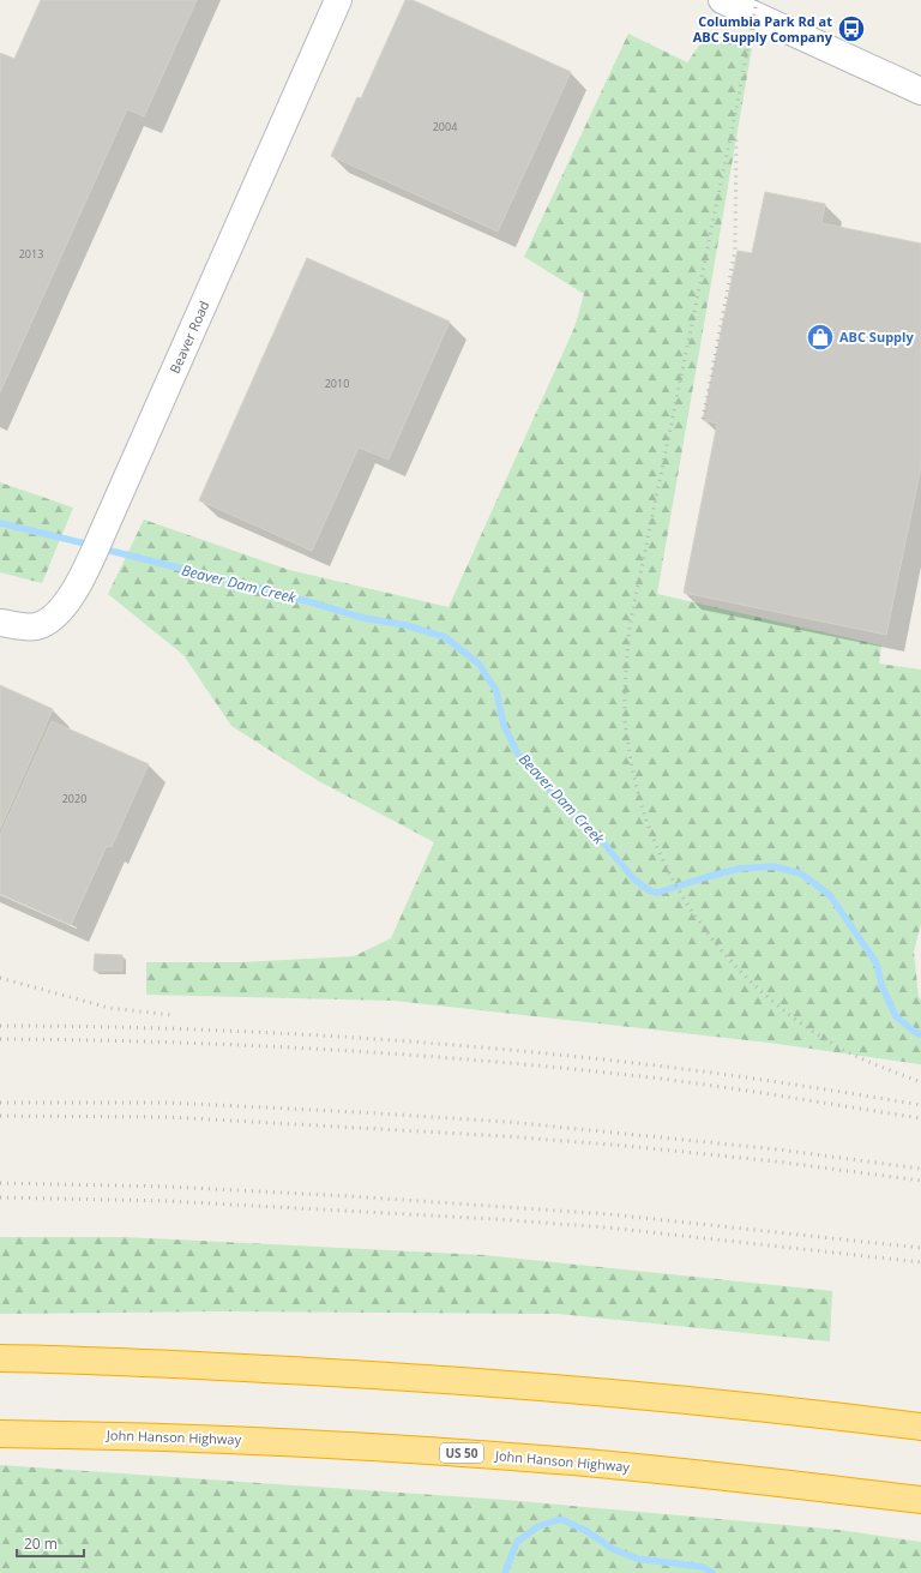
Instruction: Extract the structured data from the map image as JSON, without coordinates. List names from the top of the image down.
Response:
{
  "streets": {
    "highway": ["John Hanson Highway", "US 50"],
    "street": ["Beaver Road"]
  },
  "water": ["Beaver Dam Creek"],
  "places": {
    "bus stop": ["Columbia Park Rd at ABC Supply Company"],
    "shop": ["ABC Supply"]
  },
  "house_numbers": [
    "2004",
    "2013",
    "2010",
    "2020"
  ],
  "scale_bar": "20 m"
}
